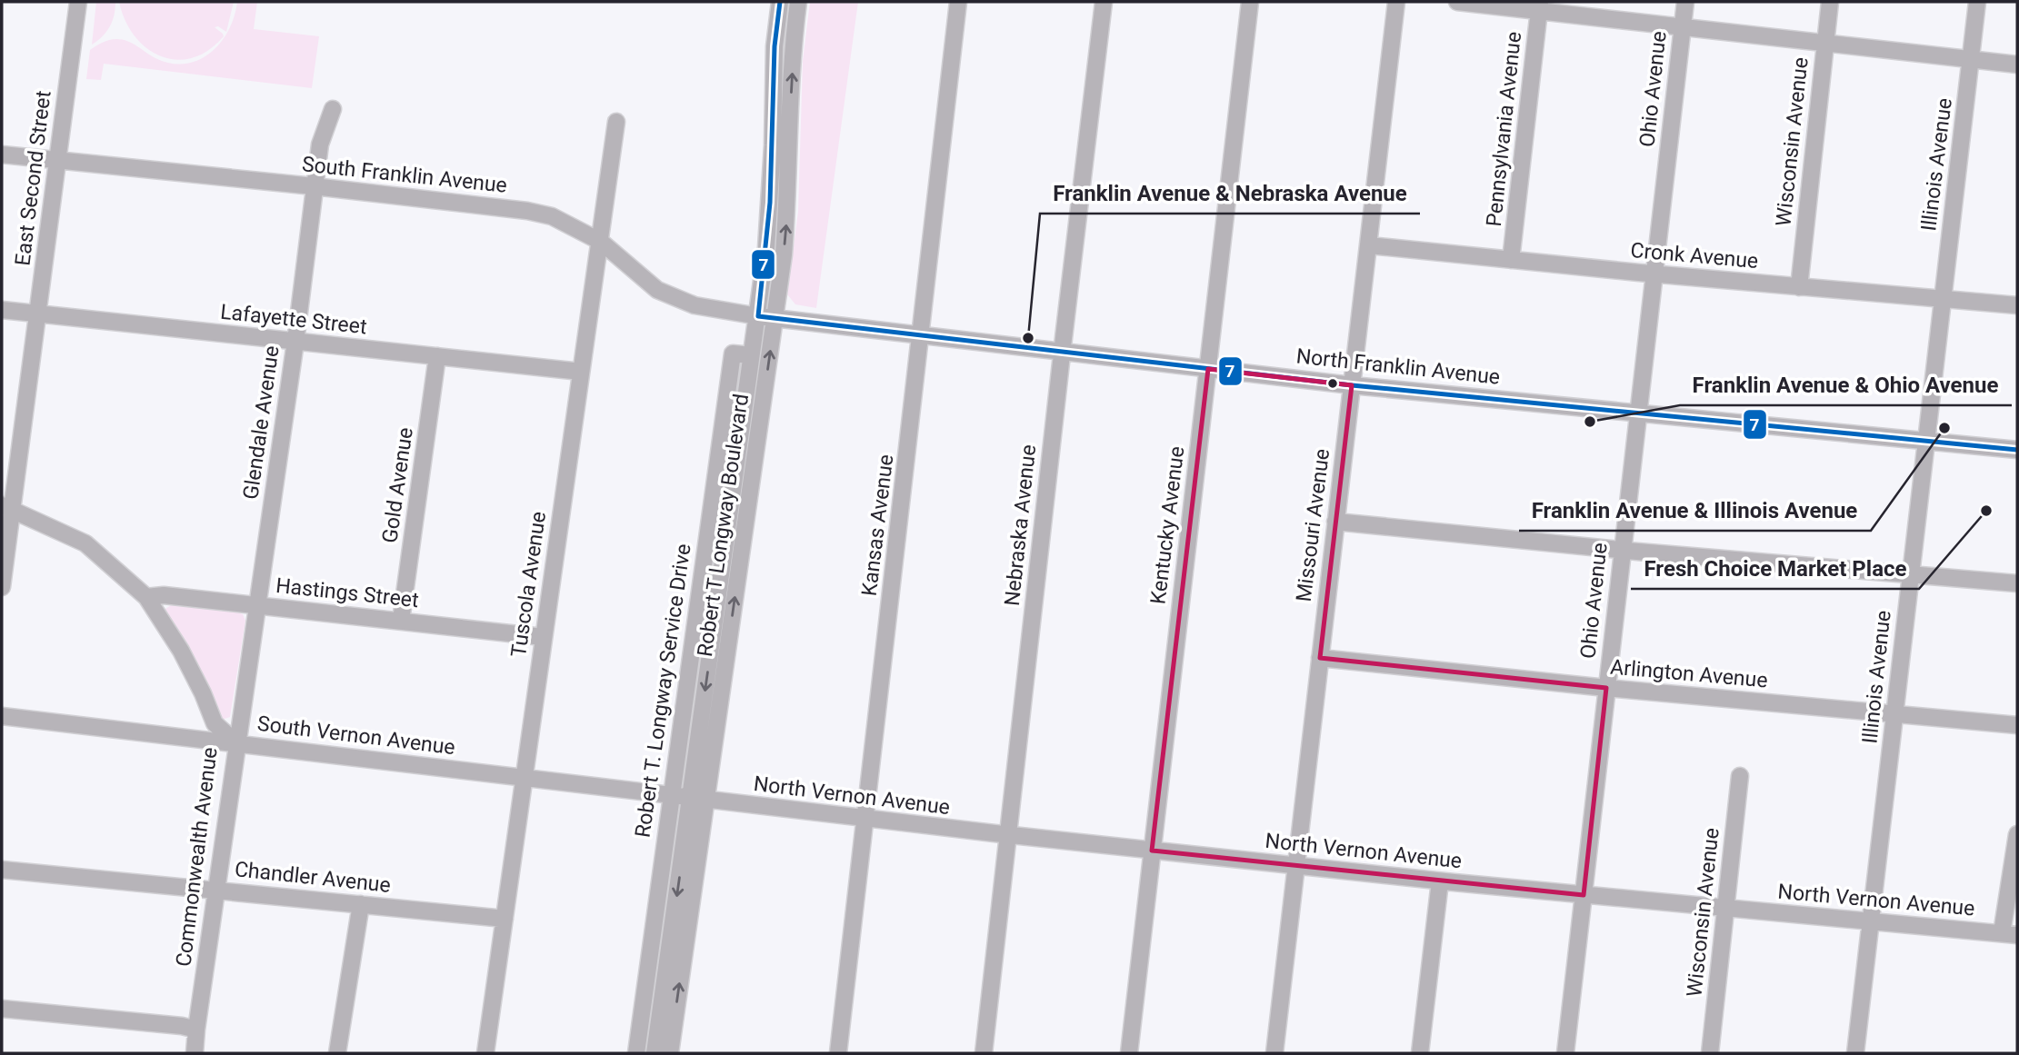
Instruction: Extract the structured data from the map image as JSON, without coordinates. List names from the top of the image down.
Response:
{
  "streets": {
    "street": [
      "Ohio Avenue",
      "Pennsylvania Avenue",
      "Wisconsin Avenue",
      "Illinois Avenue",
      "South Franklin Avenue",
      "East Second Street",
      "Cronk Avenue",
      "Lafayette Street",
      "North Franklin Avenue",
      "Glendale Avenue",
      "Gold Avenue",
      "Robert T Longway Boulevard",
      "Kansas Avenue",
      "Nebraska Avenue",
      "Kentucky Avenue",
      "Missouri Avenue",
      "Tuscola Avenue",
      "Hastings Street",
      "Arlington Avenue",
      "Robert T. Longway Service Drive",
      "South Vernon Avenue",
      "North Vernon Avenue",
      "Commonwealth Avenue",
      "Chandler Avenue"
    ]
  },
  "crossings": [
    ["Ohio Avenue", "Cronk Avenue"],
    ["Ohio Avenue", "North Franklin Avenue"],
    ["Ohio Avenue", "Arlington Avenue"],
    ["Ohio Avenue", "North Vernon Avenue"],
    ["Pennsylvania Avenue", "Cronk Avenue"],
    ["Wisconsin Avenue", "Cronk Avenue"],
    ["Wisconsin Avenue", "North Vernon Avenue"],
    ["Illinois Avenue", "Cronk Avenue"],
    ["Illinois Avenue", "North Franklin Avenue"],
    ["Illinois Avenue", "Arlington Avenue"],
    ["Illinois Avenue", "North Vernon Avenue"],
    ["South Franklin Avenue", "East Second Street"],
    ["South Franklin Avenue", "North Franklin Avenue"],
    ["South Franklin Avenue", "Glendale Avenue"],
    ["South Franklin Avenue", "Robert T Longway Boulevard"],
    ["South Franklin Avenue", "Tuscola Avenue"],
    ["East Second Street", "Lafayette Street"],
    ["East Second Street", "Commonwealth Avenue"],
    ["Cronk Avenue", "Missouri Avenue"],
    ["Lafayette Street", "Glendale Avenue"],
    ["Lafayette Street", "Gold Avenue"],
    ["Lafayette Street", "Tuscola Avenue"],
    ["North Franklin Avenue", "Robert T Longway Boulevard"],
    ["North Franklin Avenue", "Kansas Avenue"],
    ["North Franklin Avenue", "Nebraska Avenue"],
    ["North Franklin Avenue", "Kentucky Avenue"],
    ["North Franklin Avenue", "Missouri Avenue"],
    ["Glendale Avenue", "Hastings Street"],
    ["Glendale Avenue", "South Vernon Avenue"],
    ["Glendale Avenue", "Commonwealth Avenue"],
    ["Gold Avenue", "Hastings Street"],
    ["Robert T Longway Boulevard", "Robert T. Longway Service Drive"],
    ["Robert T Longway Boulevard", "South Vernon Avenue"],
    ["Robert T Longway Boulevard", "North Vernon Avenue"],
    ["Kansas Avenue", "North Vernon Avenue"],
    ["Nebraska Avenue", "North Vernon Avenue"],
    ["Kentucky Avenue", "North Vernon Avenue"],
    ["Missouri Avenue", "Arlington Avenue"],
    ["Missouri Avenue", "North Vernon Avenue"],
    ["Tuscola Avenue", "Hastings Street"],
    ["Tuscola Avenue", "South Vernon Avenue"],
    ["Tuscola Avenue", "Chandler Avenue"],
    ["Hastings Street", "Commonwealth Avenue"],
    ["Robert T. Longway Service Drive", "South Vernon Avenue"],
    ["South Vernon Avenue", "North Vernon Avenue"],
    ["South Vernon Avenue", "Commonwealth Avenue"],
    ["Commonwealth Avenue", "Chandler Avenue"]
  ],
  "places": [
    "Franklin Avenue & Nebraska Avenue",
    "Franklin Avenue & Ohio Avenue",
    "Franklin Avenue & Illinois Avenue",
    "Fresh Choice Market Place"
  ],
  "lines": ["transit line 7"]
}
